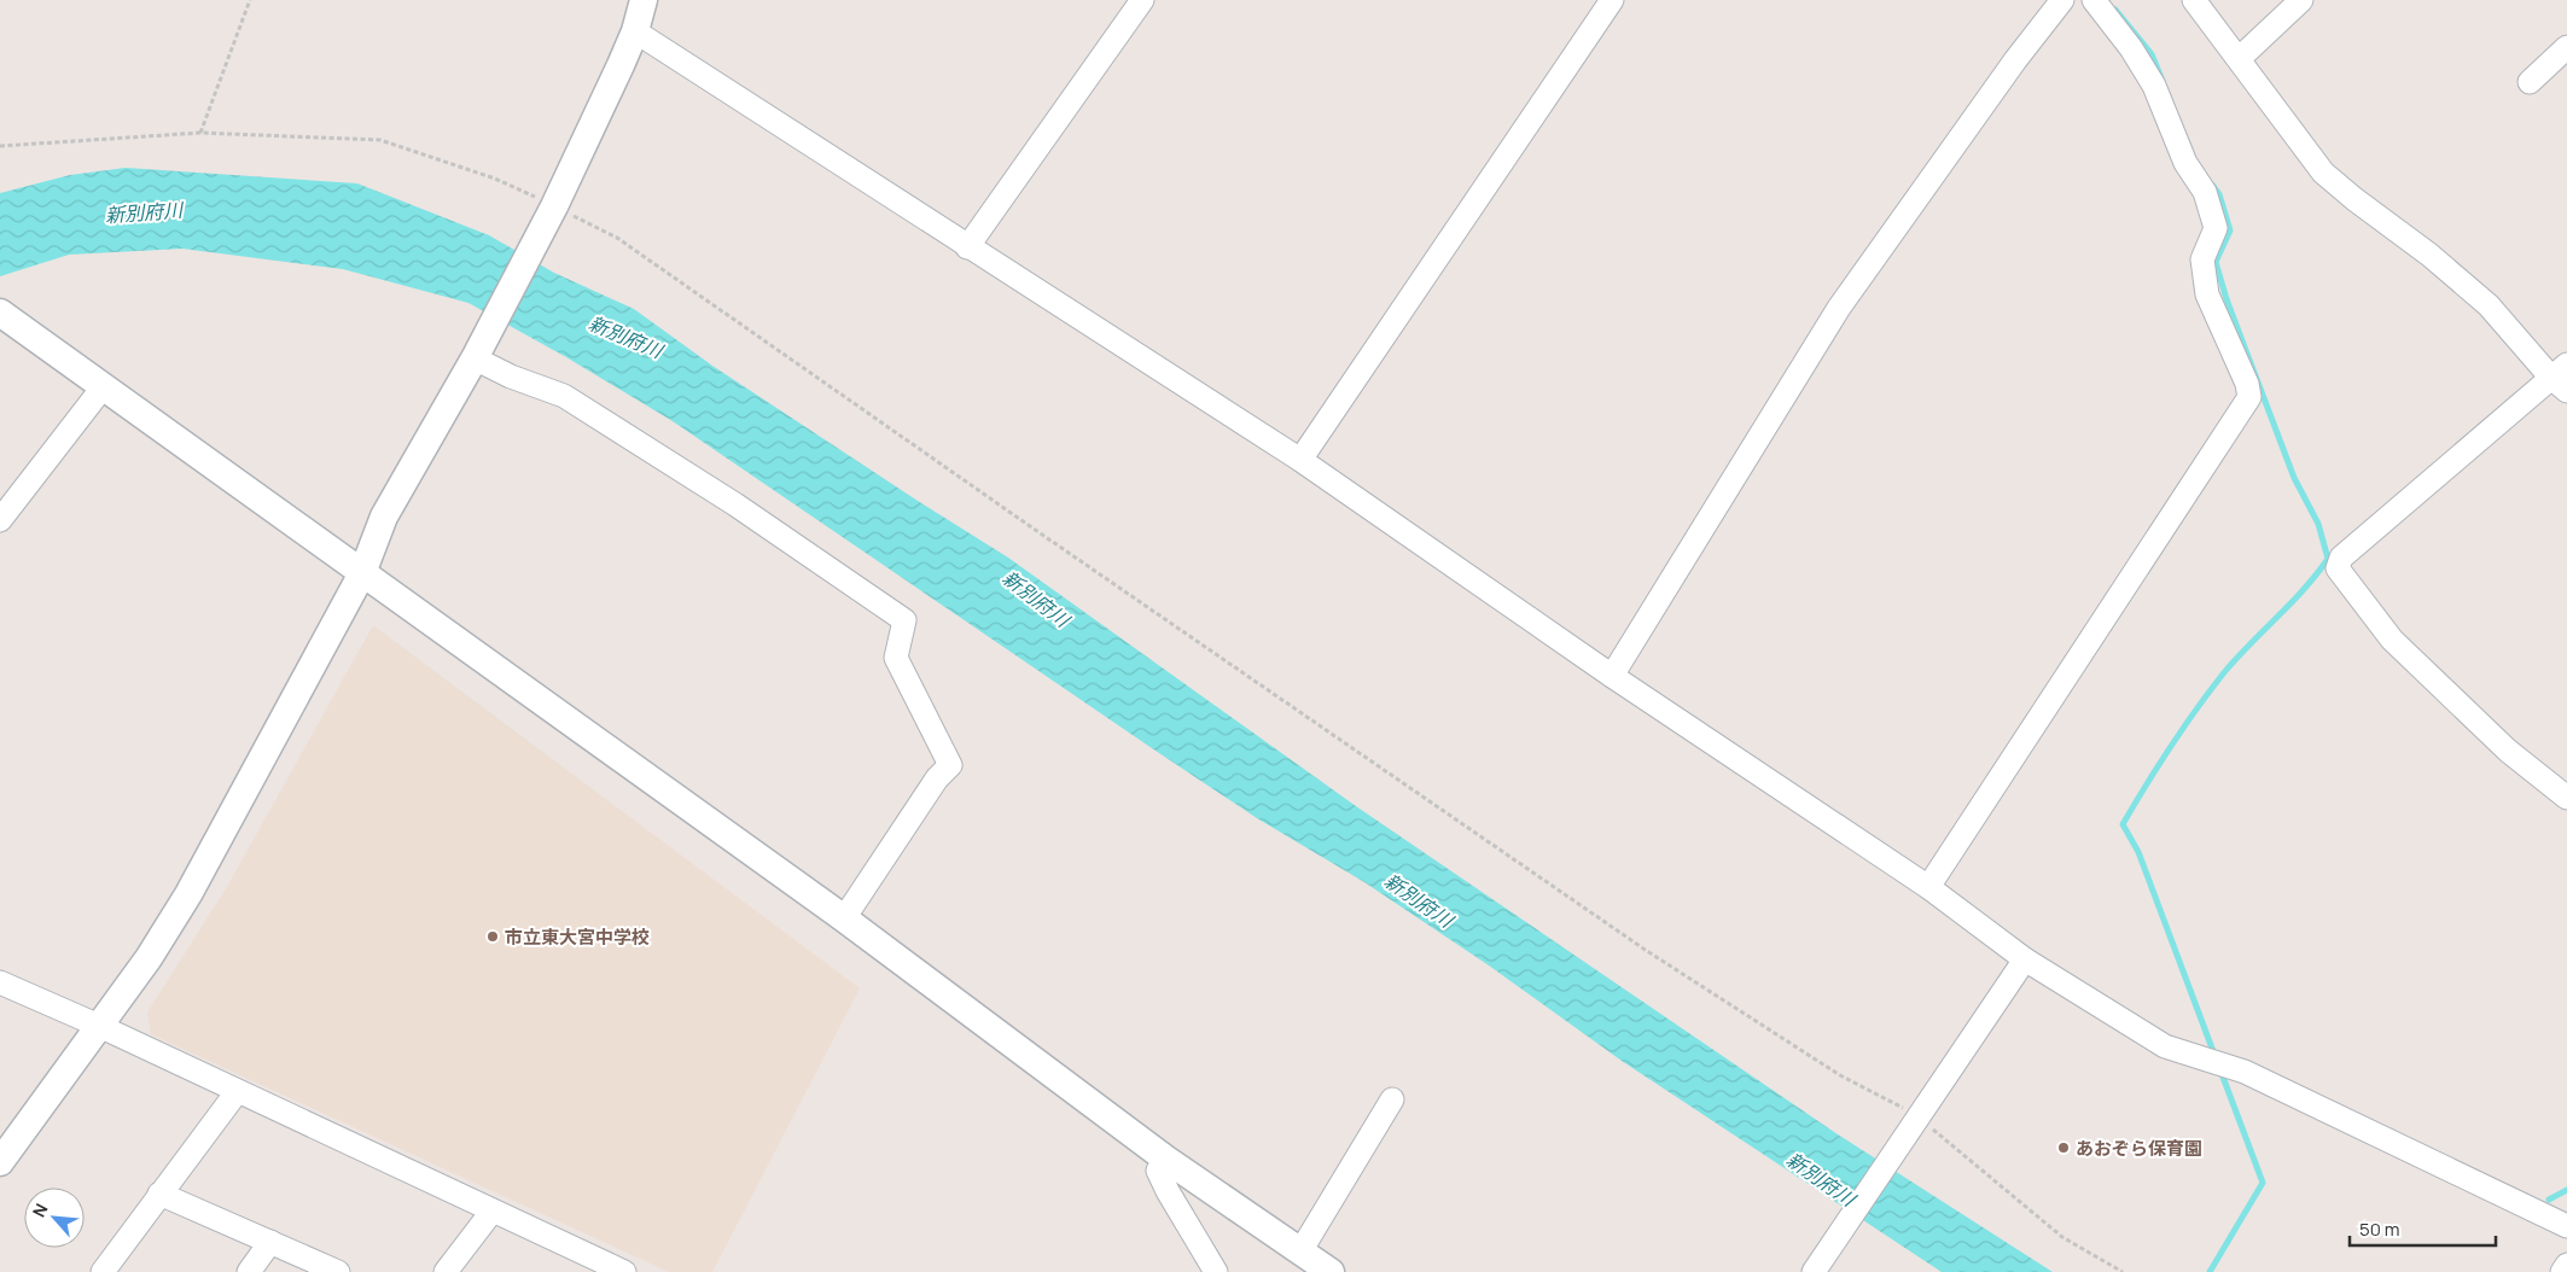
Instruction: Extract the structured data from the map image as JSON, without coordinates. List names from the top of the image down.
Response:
{
  "water": ["新別府川"],
  "places": ["市立東大宮中学校", "あおぞら保育園"],
  "scale_bar": "50 m",
  "north": "top left"
}
